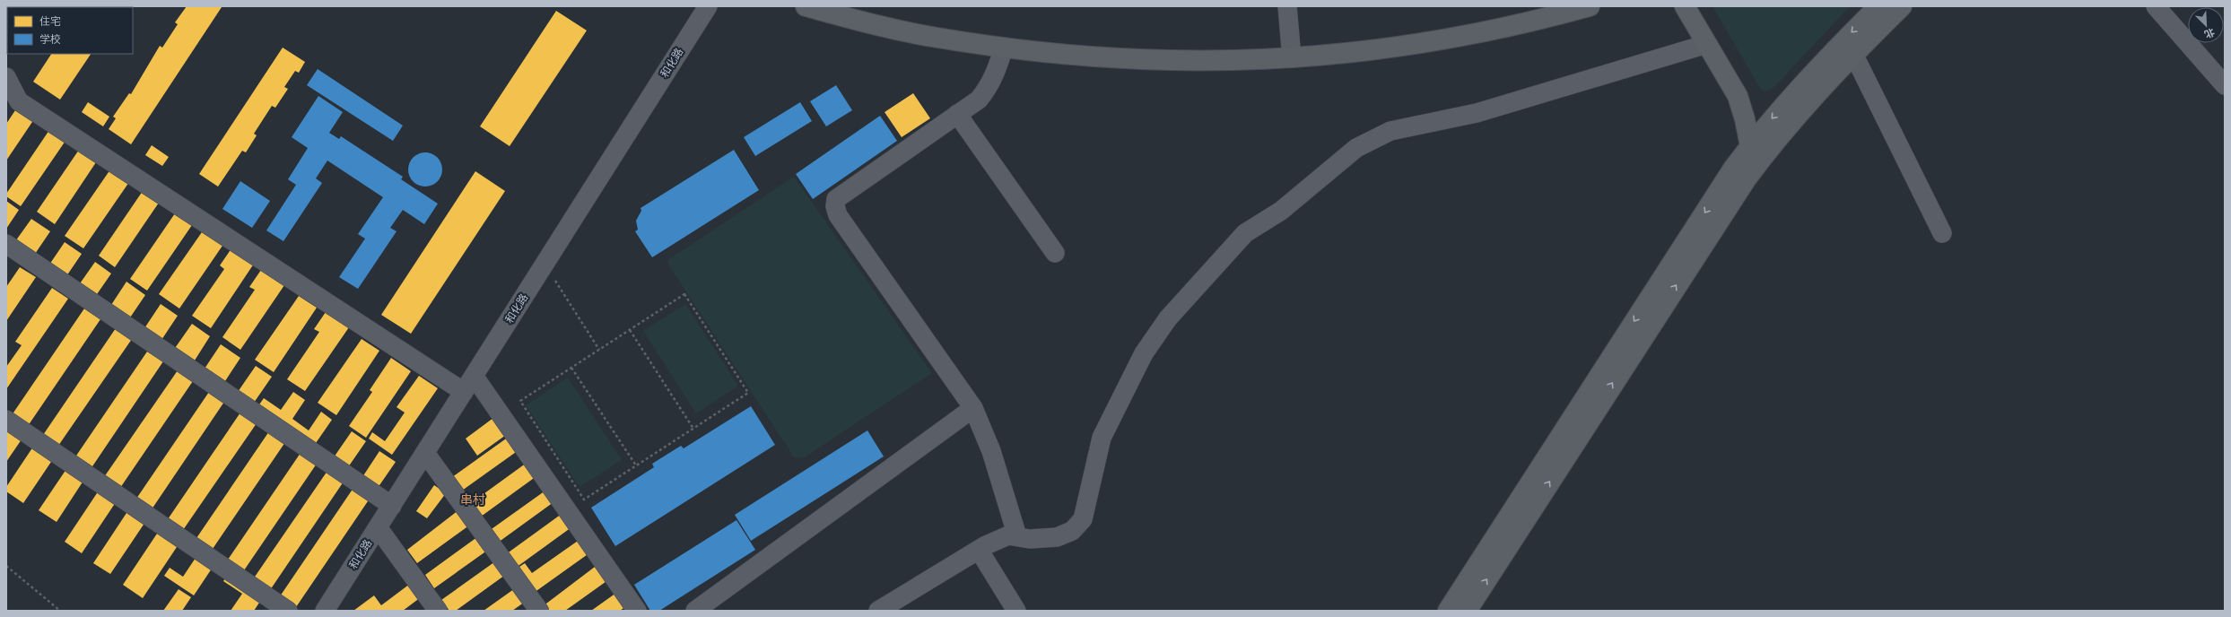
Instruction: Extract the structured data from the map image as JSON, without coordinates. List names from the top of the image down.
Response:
{
  "streets": {
    "street": ["和化路"]
  },
  "districts": ["串村"],
  "legend": ["住宅", "学校"],
  "north": "bottom right"
}
